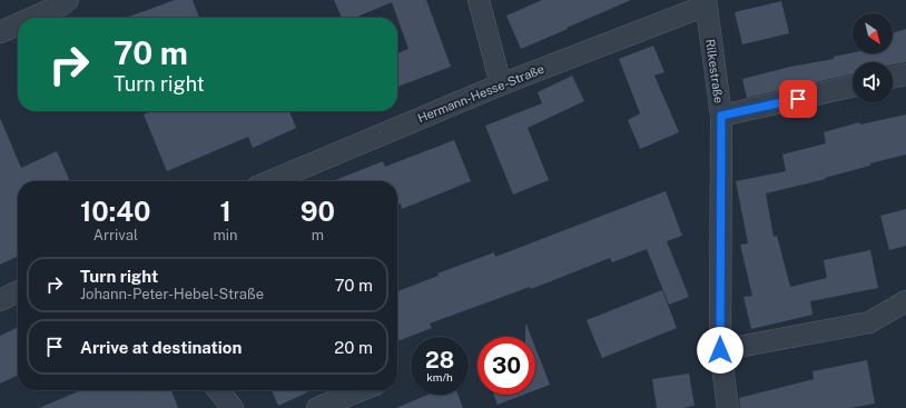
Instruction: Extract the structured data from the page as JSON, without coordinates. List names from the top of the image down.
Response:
{
  "streets": {
    "street": ["Rilkestraße", "Hermann-Hesse-Straße"]
  },
  "crossings": [
    ["Rilkestraße", "Hermann-Hesse-Straße"]
  ],
  "north": "bottom right",
  "page": {
    "turn": ["70 m", "Turn right"],
    "eta": [
      "10:40",
      "Arrival",
      "1",
      "min",
      "90",
      "m"
    ],
    "list": [
      {
        "name": "Turn right",
        "note": "Johann-Peter-Hebel-Straße",
        "value": "70 m"
      },
      {
        "name": "Arrive at destination",
        "value": "20 m"
      }
    ],
    "speed": "28 km/h",
    "limit": "30"
  }
}
